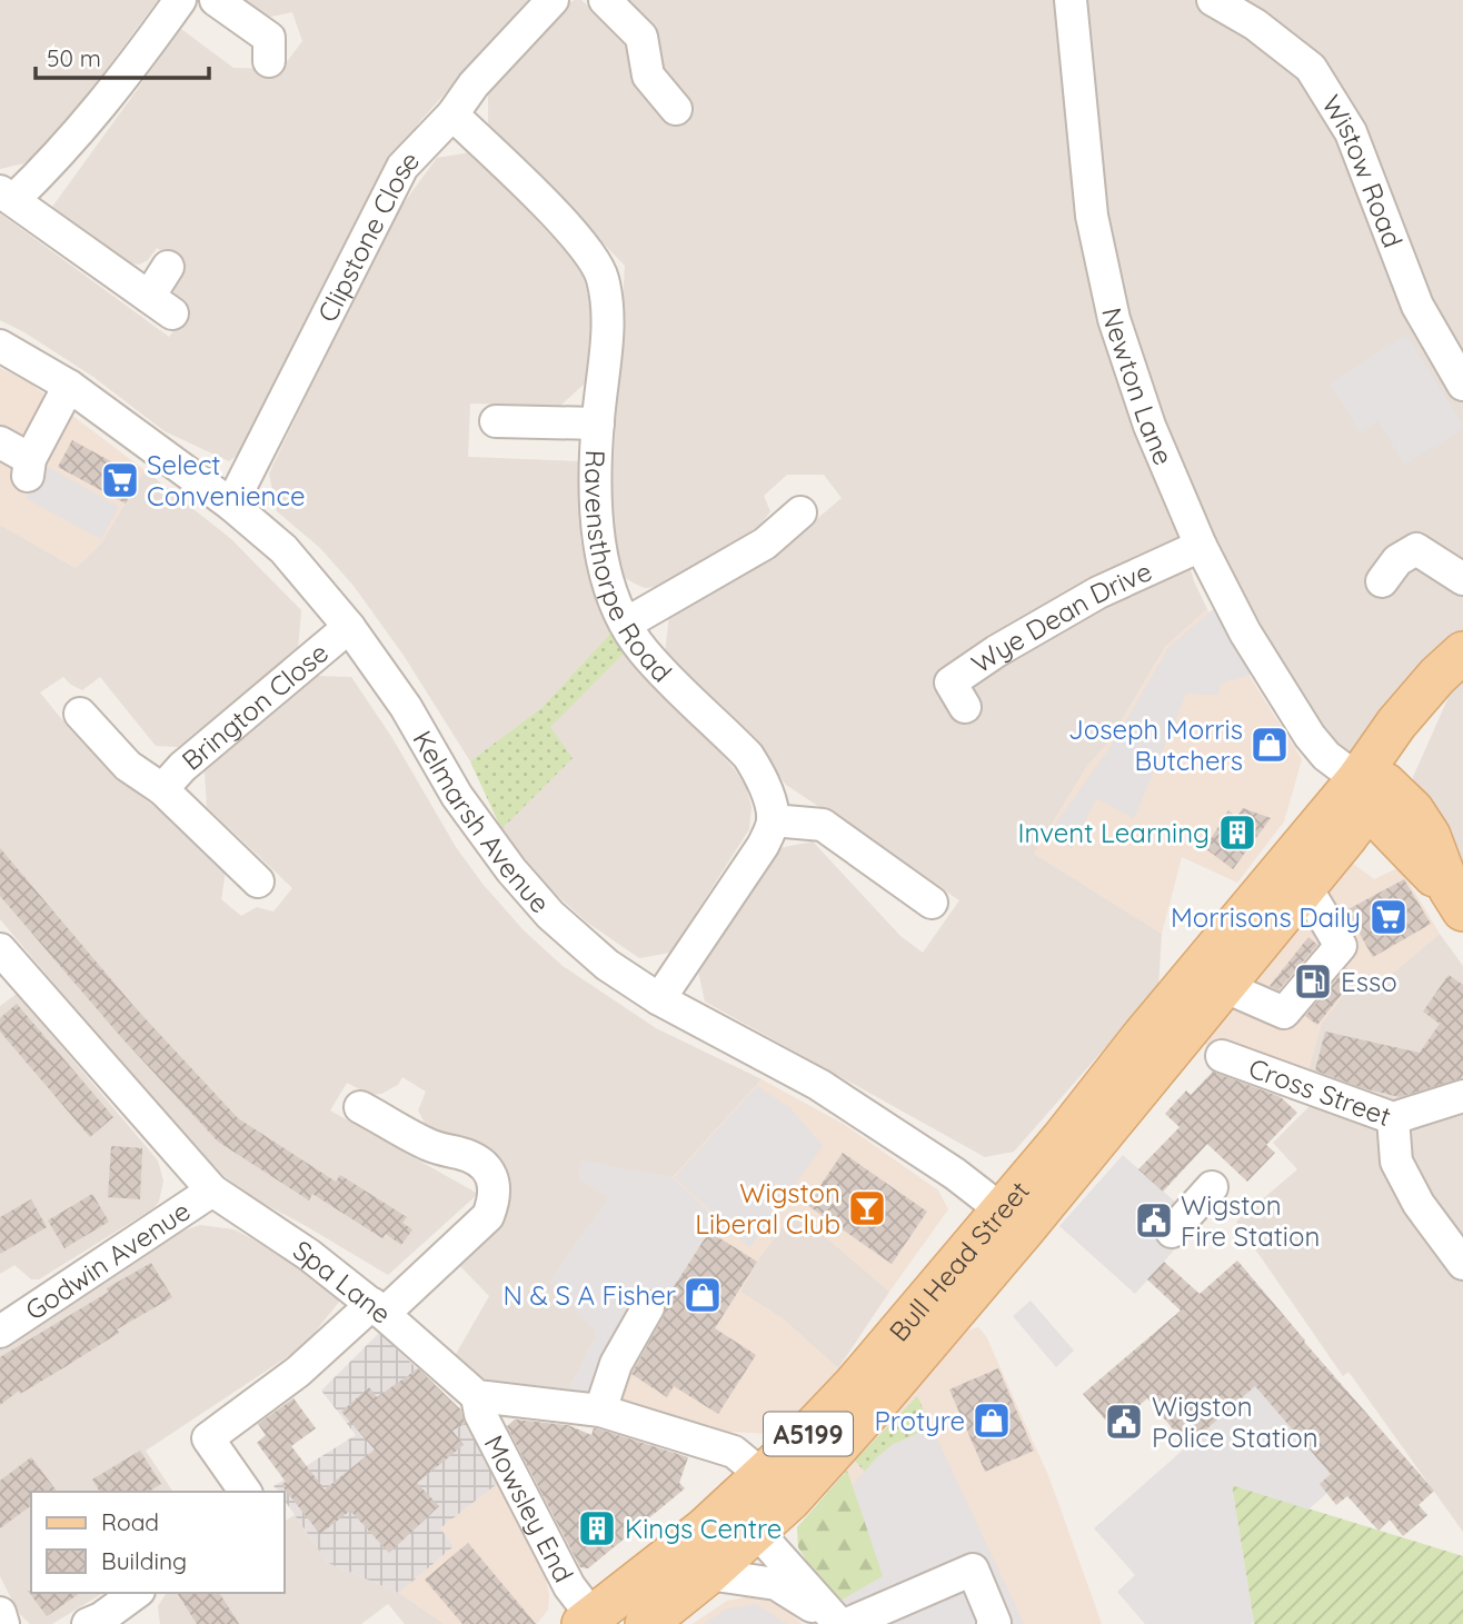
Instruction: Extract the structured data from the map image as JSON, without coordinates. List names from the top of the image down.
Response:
{
  "streets": {
    "main road": ["Bull Head Street", "A5199"],
    "street": [
      "Wistow Road",
      "Clipstone Close",
      "Newton Lane",
      "Ravensthorpe Road",
      "Wye Dean Drive",
      "Brington Close",
      "Kelmarsh Avenue",
      "Cross Street",
      "Godwin Avenue",
      "Spa Lane",
      "Mowsley End"
    ]
  },
  "crossings": [
    ["Clipstone Close", "Ravensthorpe Road"],
    ["Clipstone Close", "Kelmarsh Avenue"],
    ["Newton Lane", "Wye Dean Drive"],
    ["Newton Lane", "Bull Head Street"],
    ["Brington Close", "Kelmarsh Avenue"],
    ["Kelmarsh Avenue", "Bull Head Street"],
    ["Bull Head Street", "Mowsley End"],
    ["Godwin Avenue", "Spa Lane"],
    ["Spa Lane", "Mowsley End"]
  ],
  "places": {
    "supermarket": ["Select Convenience", "Morrisons Daily"],
    "shop": ["Joseph Morris Butchers", "N & S A Fisher", "Protyre"],
    "building": ["Invent Learning", "Kings Centre"],
    "fuel station": ["Esso"],
    "bar": ["Wigston Liberal Club"],
    "public building": ["Wigston Fire Station", "Wigston Police Station"]
  },
  "legend": ["Road", "Building"],
  "scale_bar": "50 m"
}
